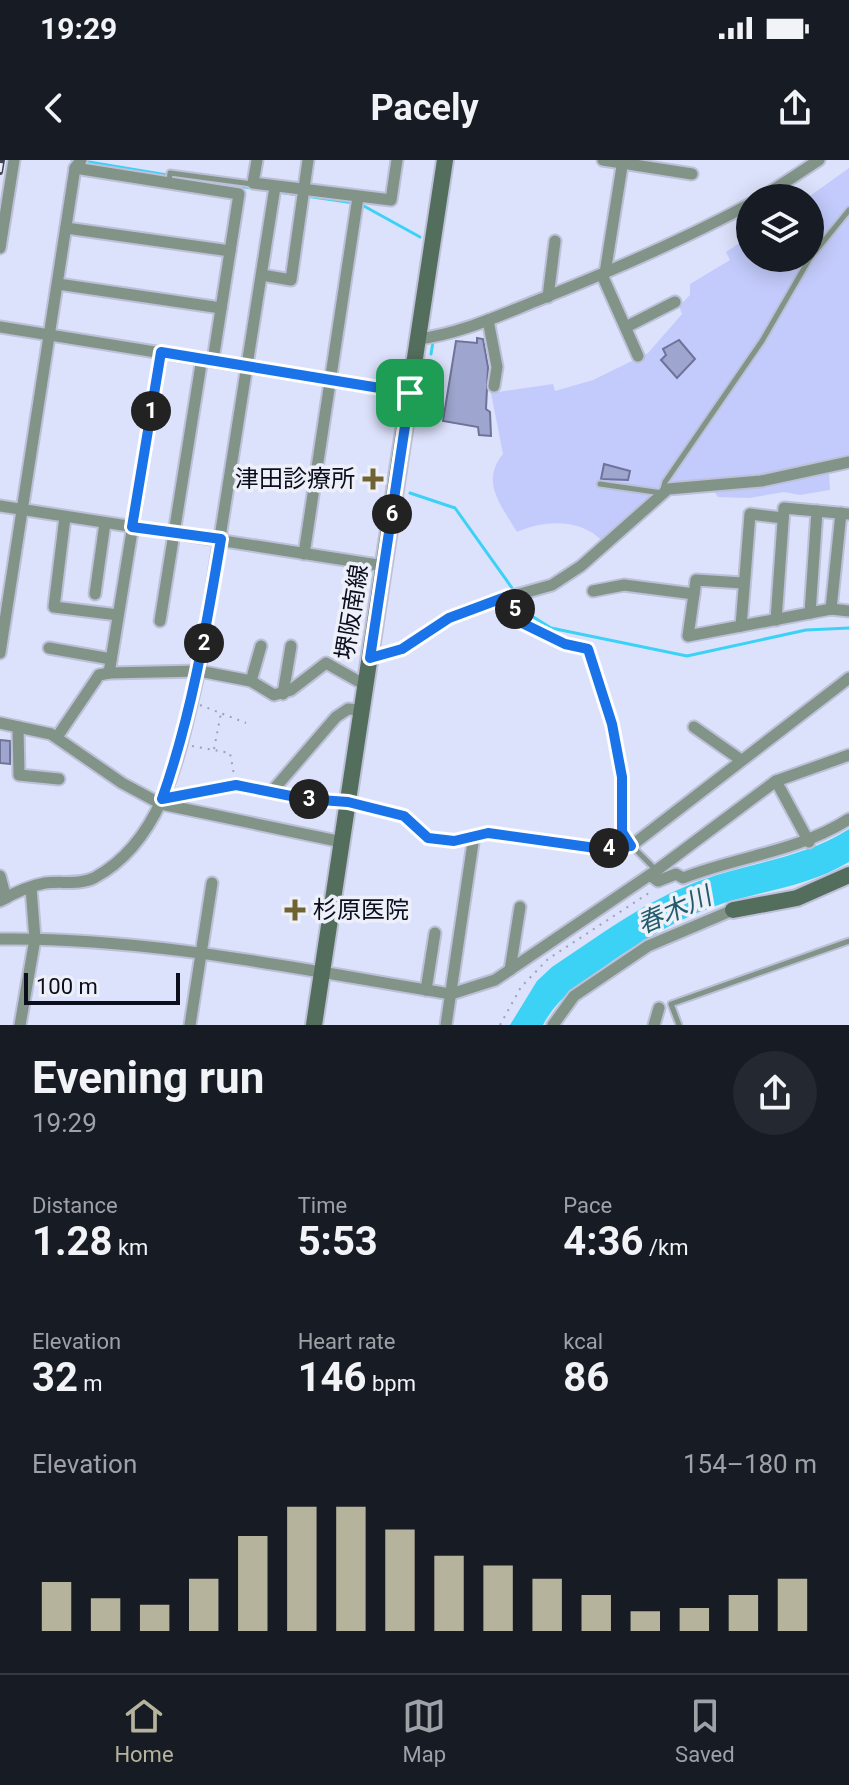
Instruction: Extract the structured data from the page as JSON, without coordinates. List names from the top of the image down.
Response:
{
  "streets": {
    "main road": ["堺阪南線"]
  },
  "water": ["春木川"],
  "places": {
    "health": ["津田診療所", "杉原医院"]
  },
  "scale_bar": "100 m",
  "page": {
    "status": "19:29",
    "header": "Pacely",
    "pins": [
      "1",
      "6",
      "5",
      "2",
      "3",
      "4"
    ],
    "scale": "100 m",
    "heading": ["Evening run", "19:29"],
    "stats": [
      ["Distance", "1.28 km"],
      ["Time", "5:53"],
      ["Pace", "4:36 /km"],
      ["Elevation", "32 m"],
      ["Heart rate", "146 bpm"],
      ["kcal", "86"]
    ],
    "chart": ["Elevation", "154–180 m"],
    "tabs": ["Home", "Map", "Saved"]
  }
}
